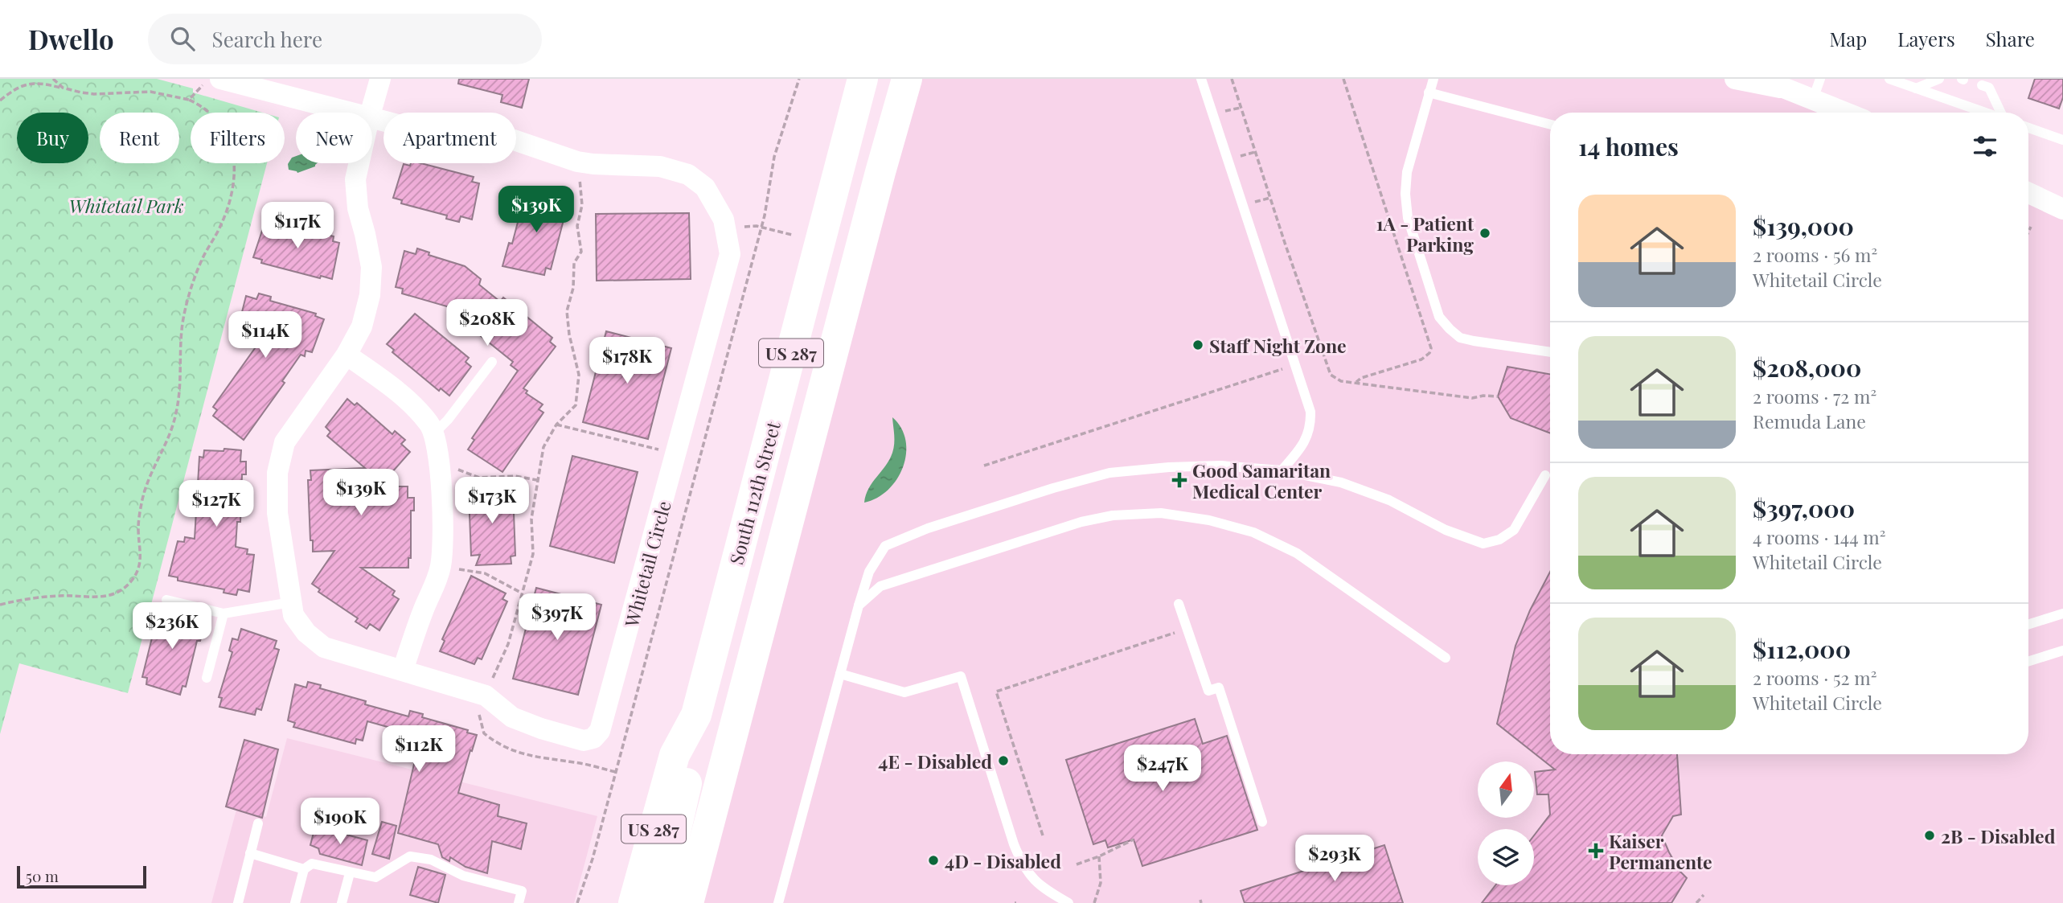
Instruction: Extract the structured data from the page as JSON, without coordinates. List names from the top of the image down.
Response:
{
  "streets": {
    "main road": ["US 287", "South 112th Street"],
    "street": ["Whitetail Circle"]
  },
  "parks": ["Whitetail Park"],
  "places": {
    "other": [
      "1A - Patient Parking",
      "Staff Night Zone",
      "4E - Disabled",
      "2B - Disabled",
      "4D - Disabled"
    ],
    "health": ["Good Samaritan Medical Center", "Kaiser Permanente"]
  },
  "scale_bar": "50 m",
  "north": "top",
  "page": {
    "header": "Dwello",
    "search": "Search here",
    "nav": ["Map", "Layers", "Share"],
    "chip": [
      "Buy",
      "Rent",
      "Filters",
      "New",
      "Apartment"
    ],
    "heading": "14 homes",
    "list": [
      {
        "name": "$139,000",
        "note": "2 rooms · 56 m² · Whitetail Circle"
      },
      {
        "name": "$208,000",
        "note": "2 rooms · 72 m² · Remuda Lane"
      },
      {
        "name": "$397,000",
        "note": "4 rooms · 144 m² · Whitetail Circle"
      },
      {
        "name": "$112,000",
        "note": "2 rooms · 52 m² · Whitetail Circle"
      }
    ],
    "price": [
      "$139K",
      "$117K",
      "$208K",
      "$114K",
      "$178K",
      "$139K",
      "$173K",
      "$127K",
      "$397K",
      "$236K",
      "$112K",
      "$247K",
      "$190K",
      "$293K"
    ],
    "scale": "50 m"
  }
}
